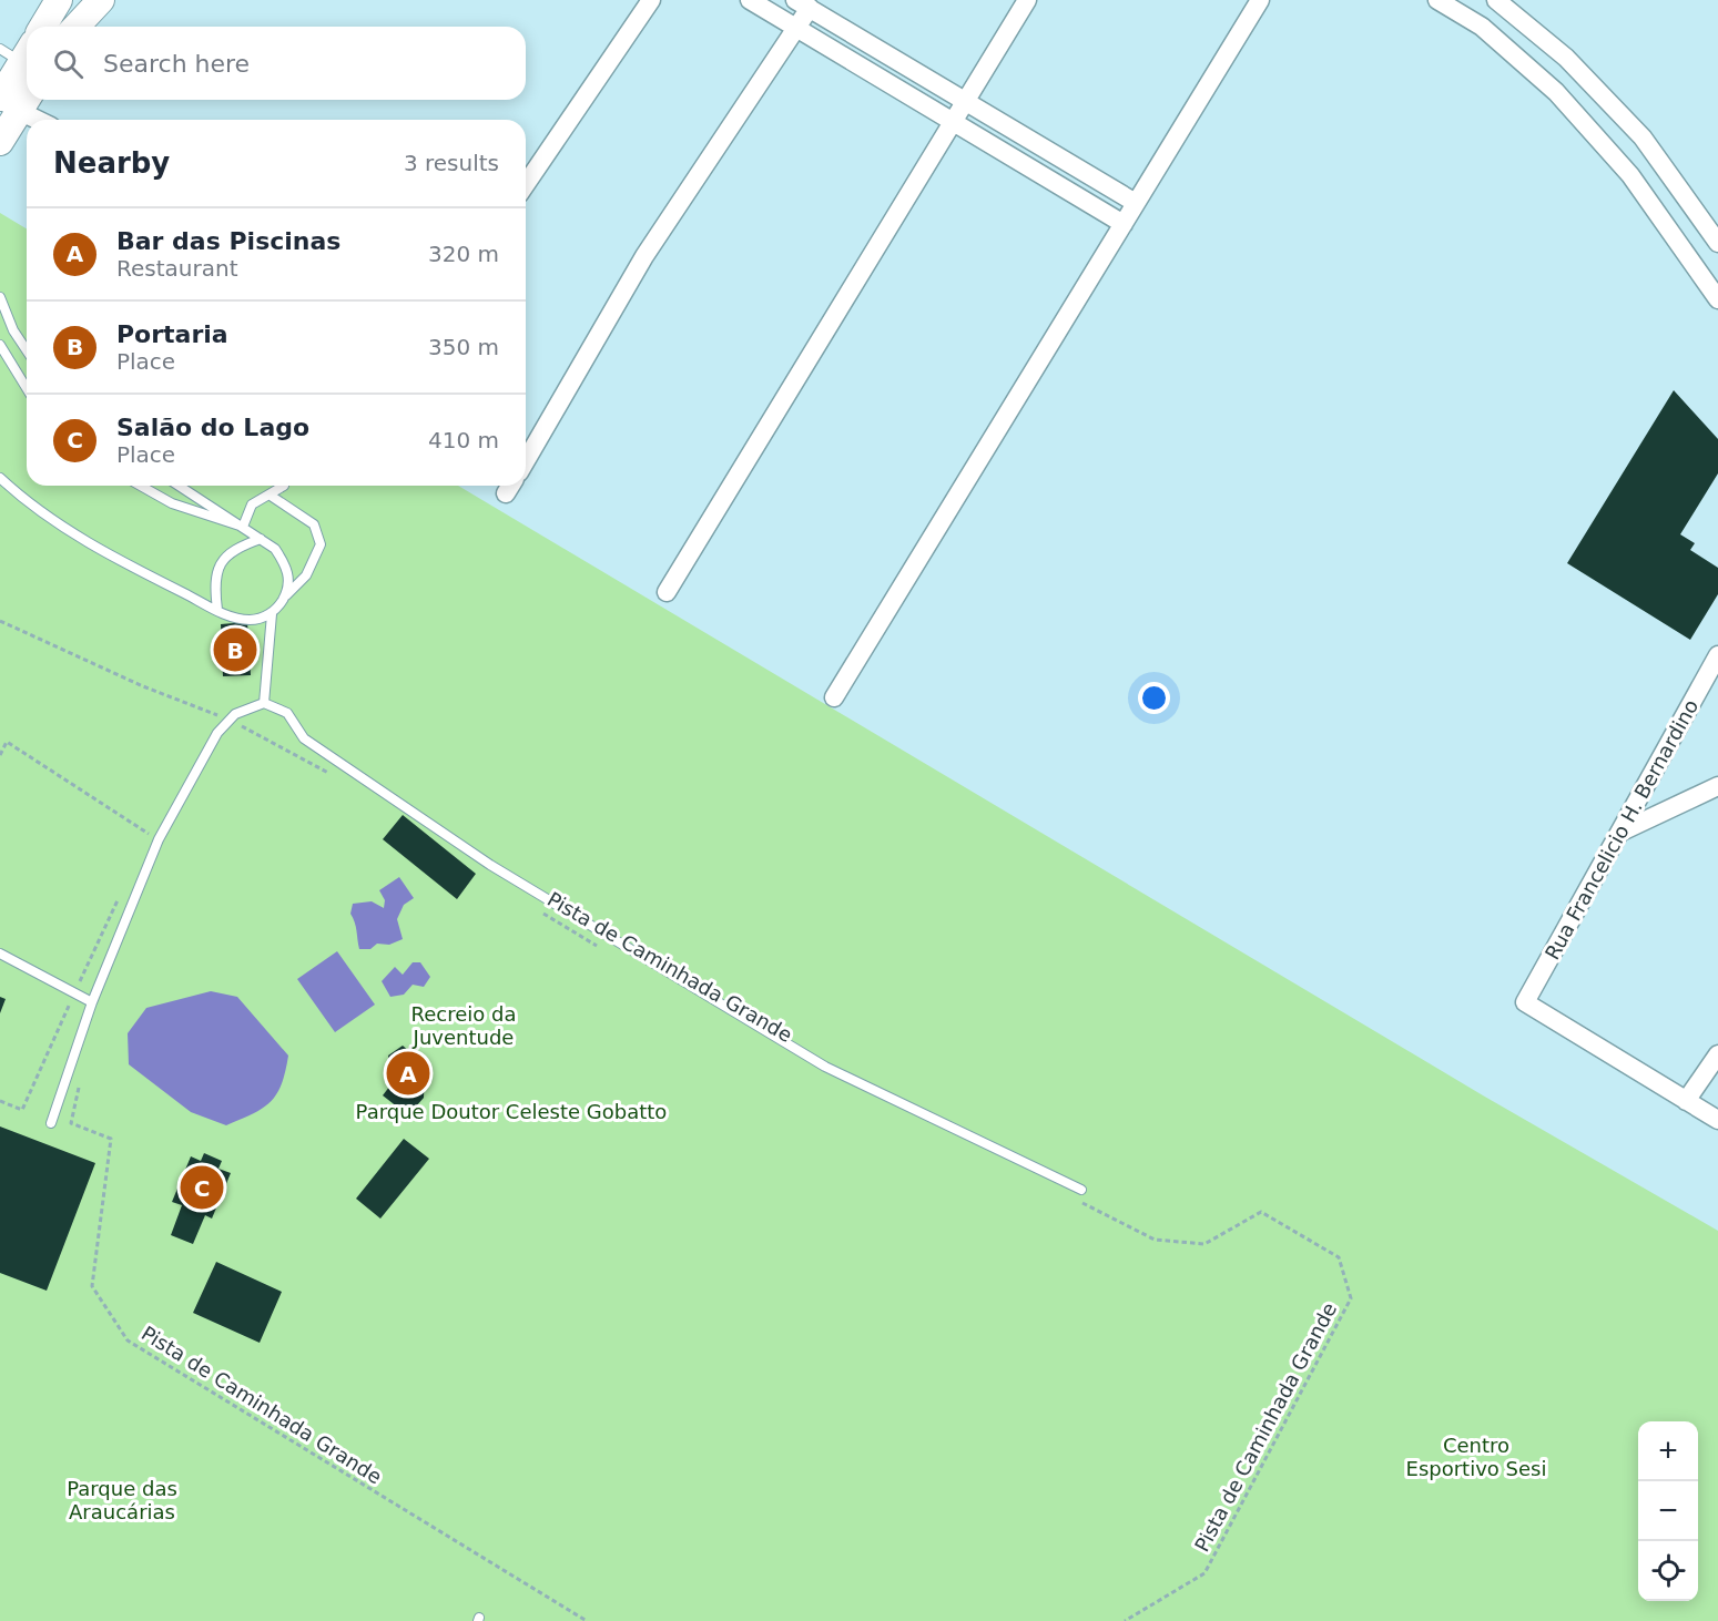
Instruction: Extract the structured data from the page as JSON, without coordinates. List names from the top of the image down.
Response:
{
  "streets": {
    "street": ["Rua Francelicio H. Bernardino"],
    "path": ["Pista de Caminhada Grande"]
  },
  "parks": [
    "Recreio da Juventude",
    "Parque Doutor Celeste Gobatto",
    "Centro Esportivo Sesi",
    "Parque das Araucárias"
  ],
  "page": {
    "search": "Search here",
    "heading": ["Nearby", "3 results"],
    "list": [
      {
        "mark": "A",
        "name": "Bar das Piscinas",
        "note": "Restaurant",
        "value": "320 m"
      },
      {
        "mark": "B",
        "name": "Portaria",
        "note": "Place",
        "value": "350 m"
      },
      {
        "mark": "C",
        "name": "Salão do Lago",
        "note": "Place",
        "value": "410 m"
      }
    ],
    "pins": ["B", "A", "C"],
    "map_buttons": ["+", "−"]
  }
}
